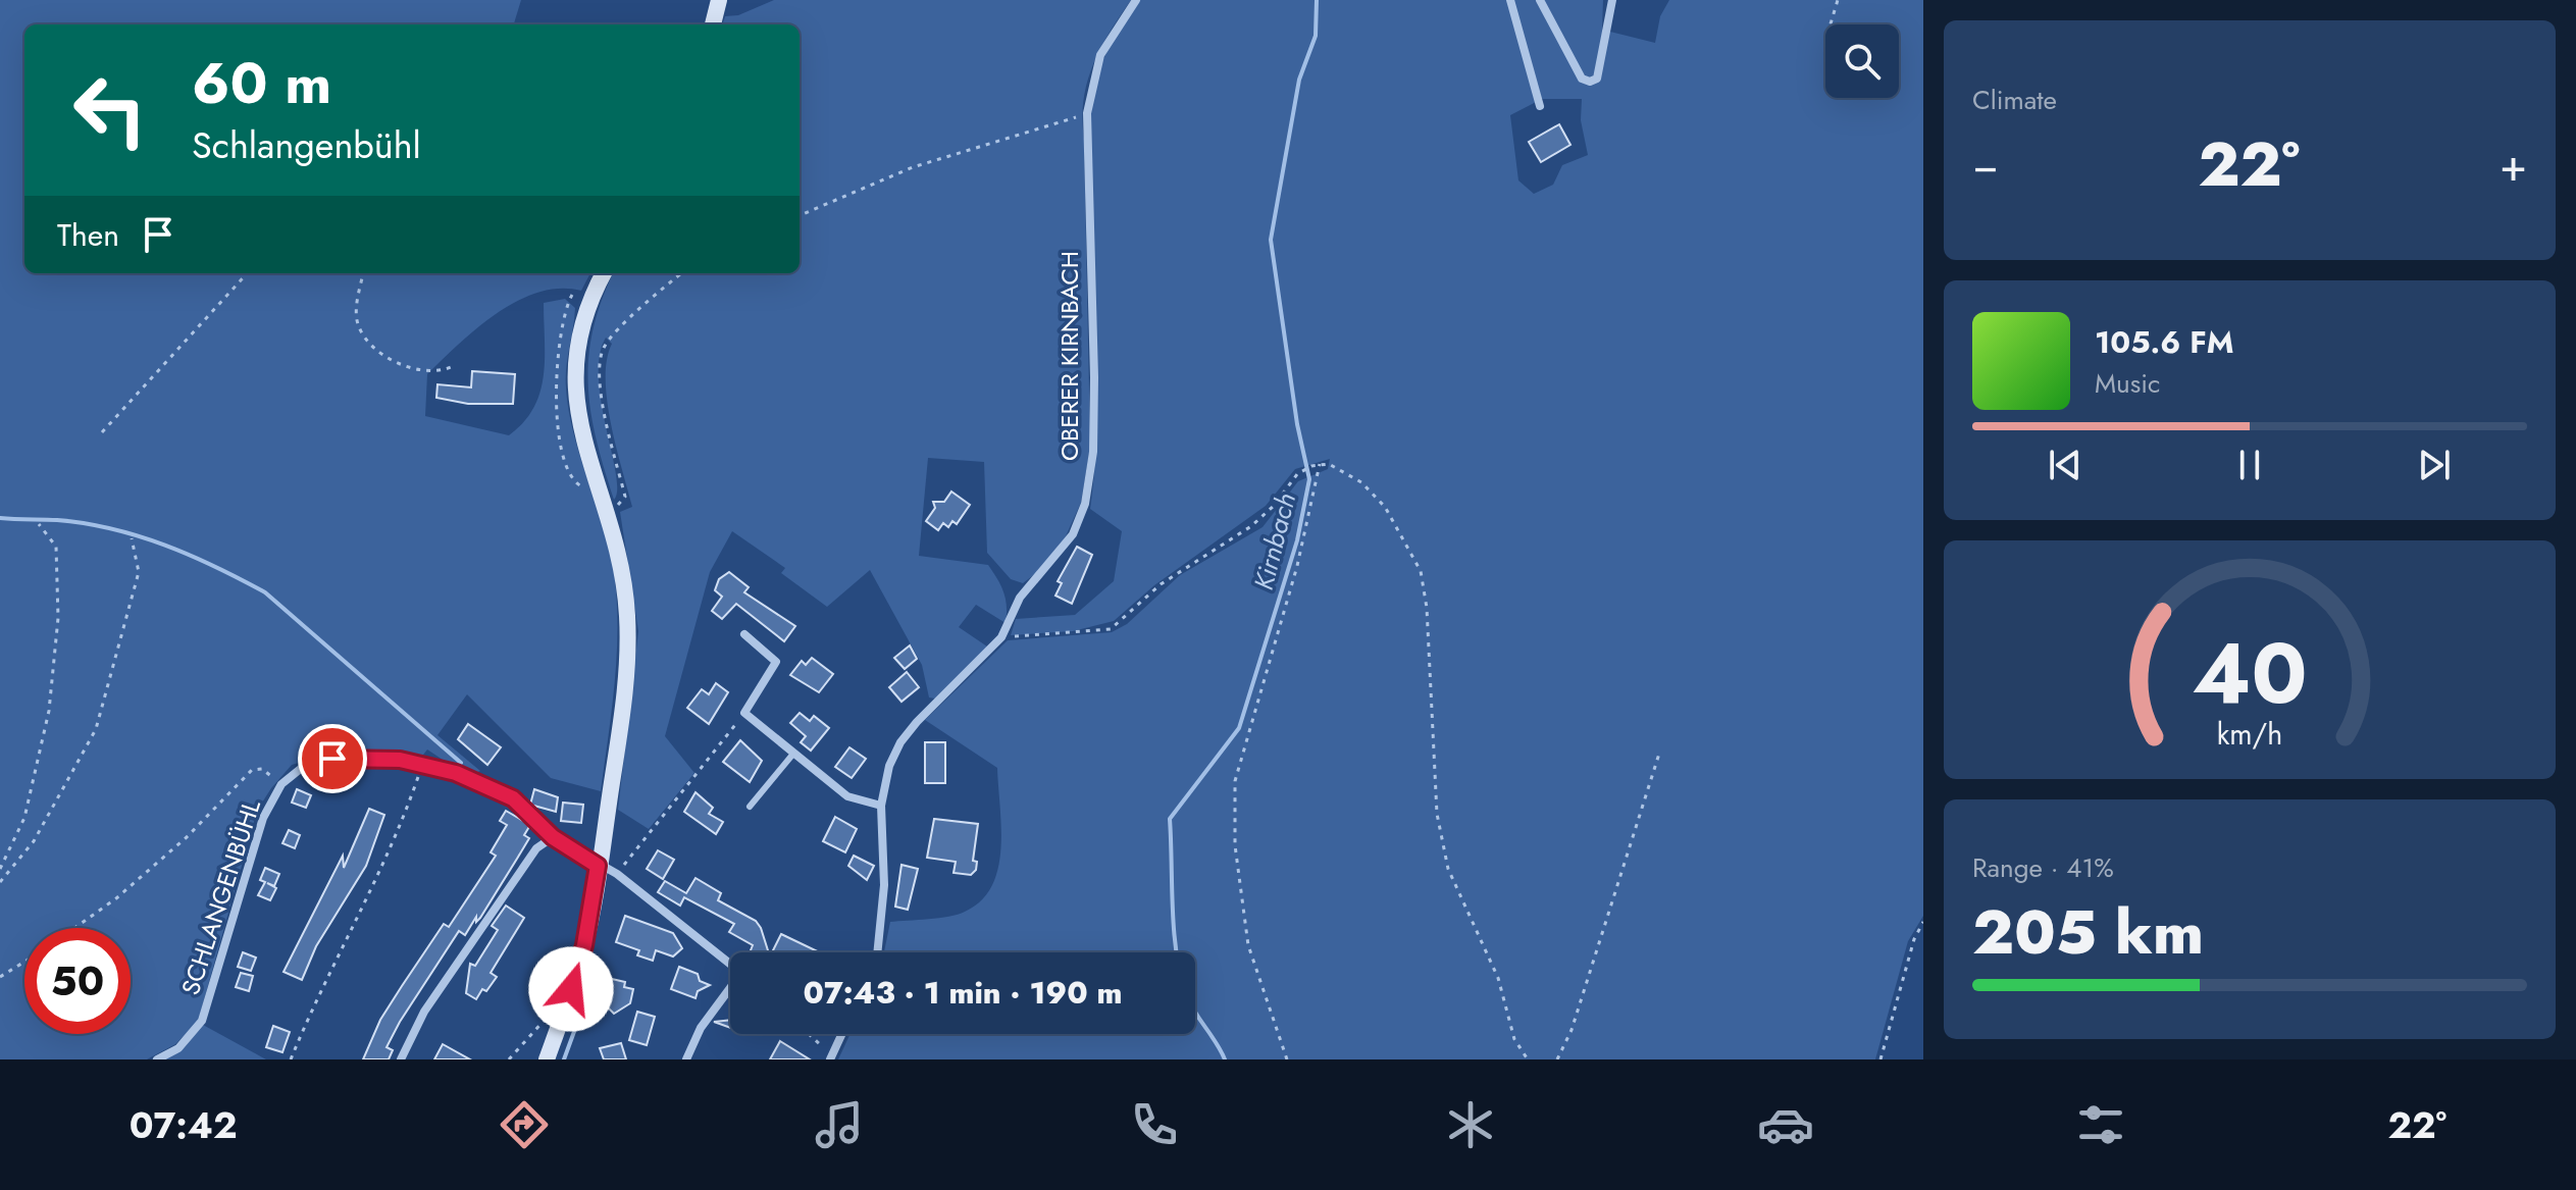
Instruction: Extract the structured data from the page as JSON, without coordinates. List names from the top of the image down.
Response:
{
  "streets": {
    "street": ["OBERER KIRNBACH", "SCHLANGENBÜHL"]
  },
  "water": ["Kirnbach"],
  "page": {
    "tile": [
      "Climate",
      ["Range · 41%", "205 km"]
    ],
    "turn": ["60 m", "Schlangenbühl"],
    "heat": ["−", "22°", "+"],
    "then": "Then",
    "song": ["105.6 FM", "Music"],
    "limit": "50",
    "trip": "07:43 · 1 min · 190 m",
    "tabs": ["07:42", "22°"],
    "gauge": ["40", "km/h"]
  }
}
